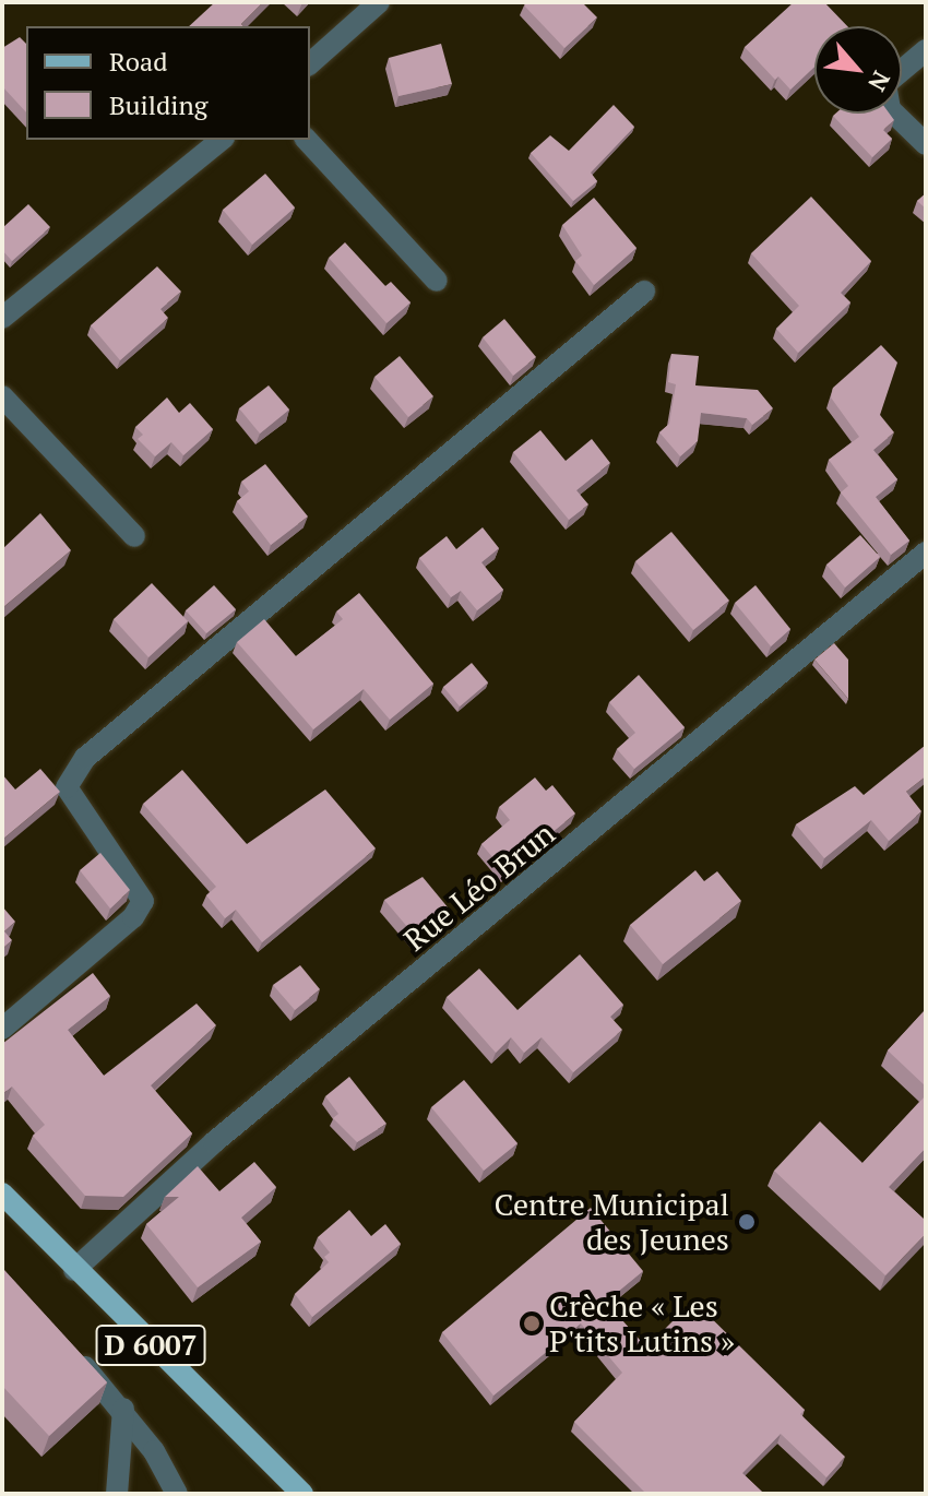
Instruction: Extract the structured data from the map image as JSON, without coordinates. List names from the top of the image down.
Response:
{
  "streets": {
    "main road": ["D 6007"],
    "street": ["Rue Léo Brun"]
  },
  "crossings": [
    ["Rue Léo Brun", "D 6007"]
  ],
  "places": ["Centre Municipal des Jeunes", "Crèche « Les P'tits Lutins »"],
  "legend": ["Road", "Building"],
  "north": "bottom right"
}
